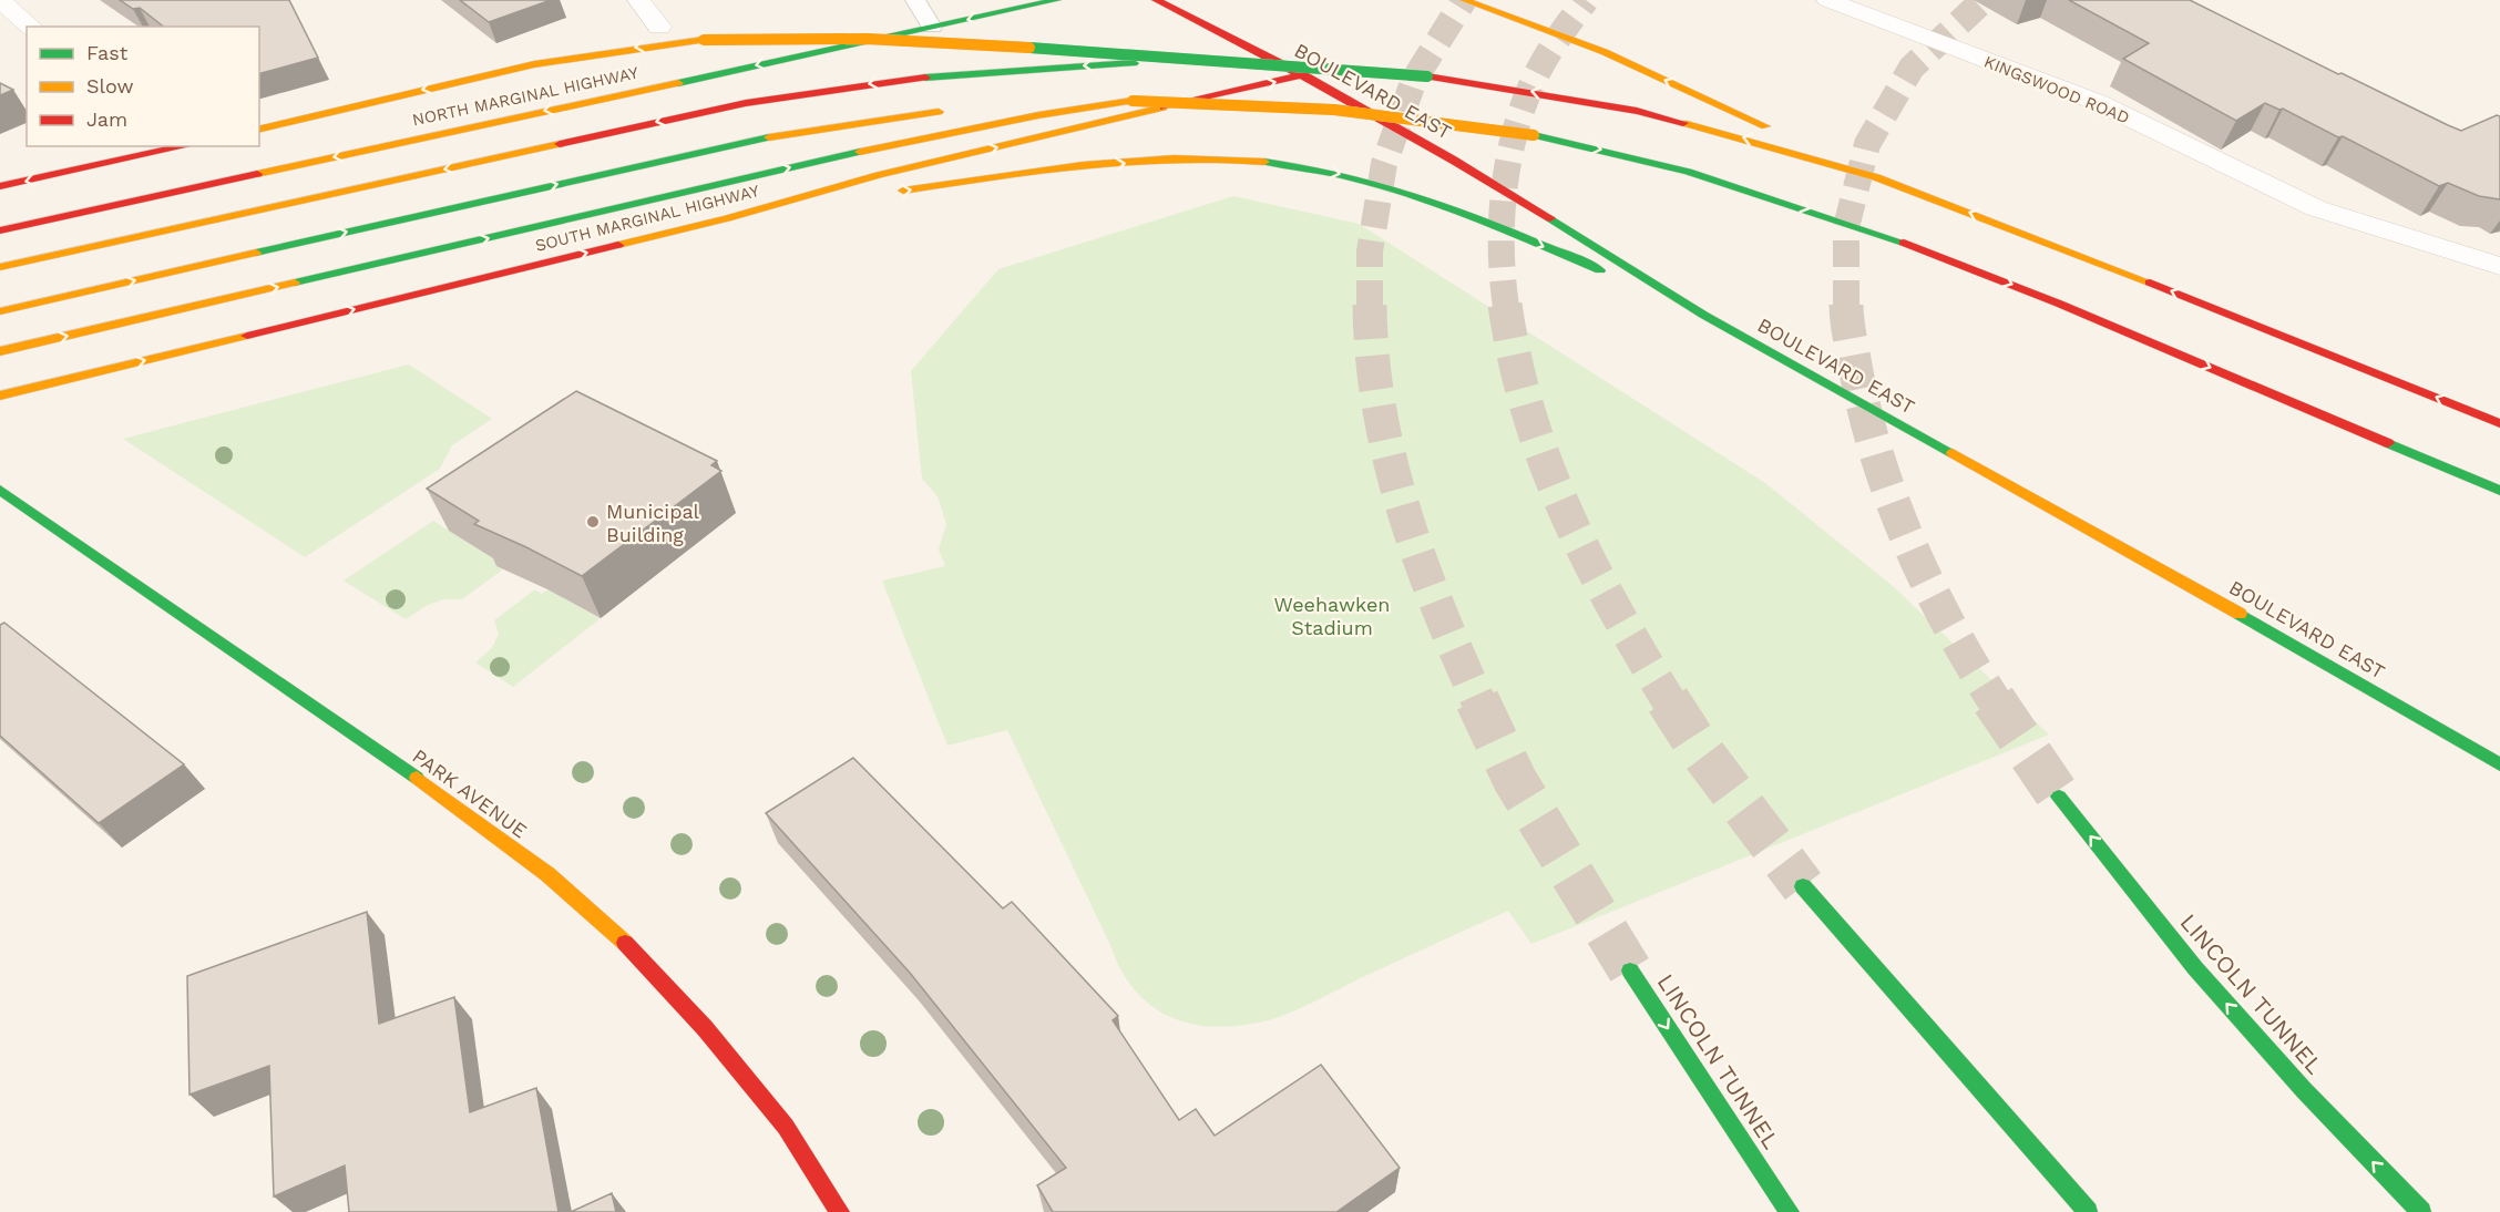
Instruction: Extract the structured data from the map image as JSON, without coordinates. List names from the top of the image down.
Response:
{
  "streets": {
    "main road": [
      "BOULEVARD EAST",
      "NORTH MARGINAL HIGHWAY",
      "SOUTH MARGINAL HIGHWAY",
      "PARK AVENUE",
      "LINCOLN TUNNEL"
    ],
    "street": ["KINGSWOOD ROAD"]
  },
  "crossings": [
    ["BOULEVARD EAST", "SOUTH MARGINAL HIGHWAY"]
  ],
  "parks": ["Weehawken Stadium"],
  "places": ["Municipal Building"],
  "legend": ["Fast", "Slow", "Jam"]
}
